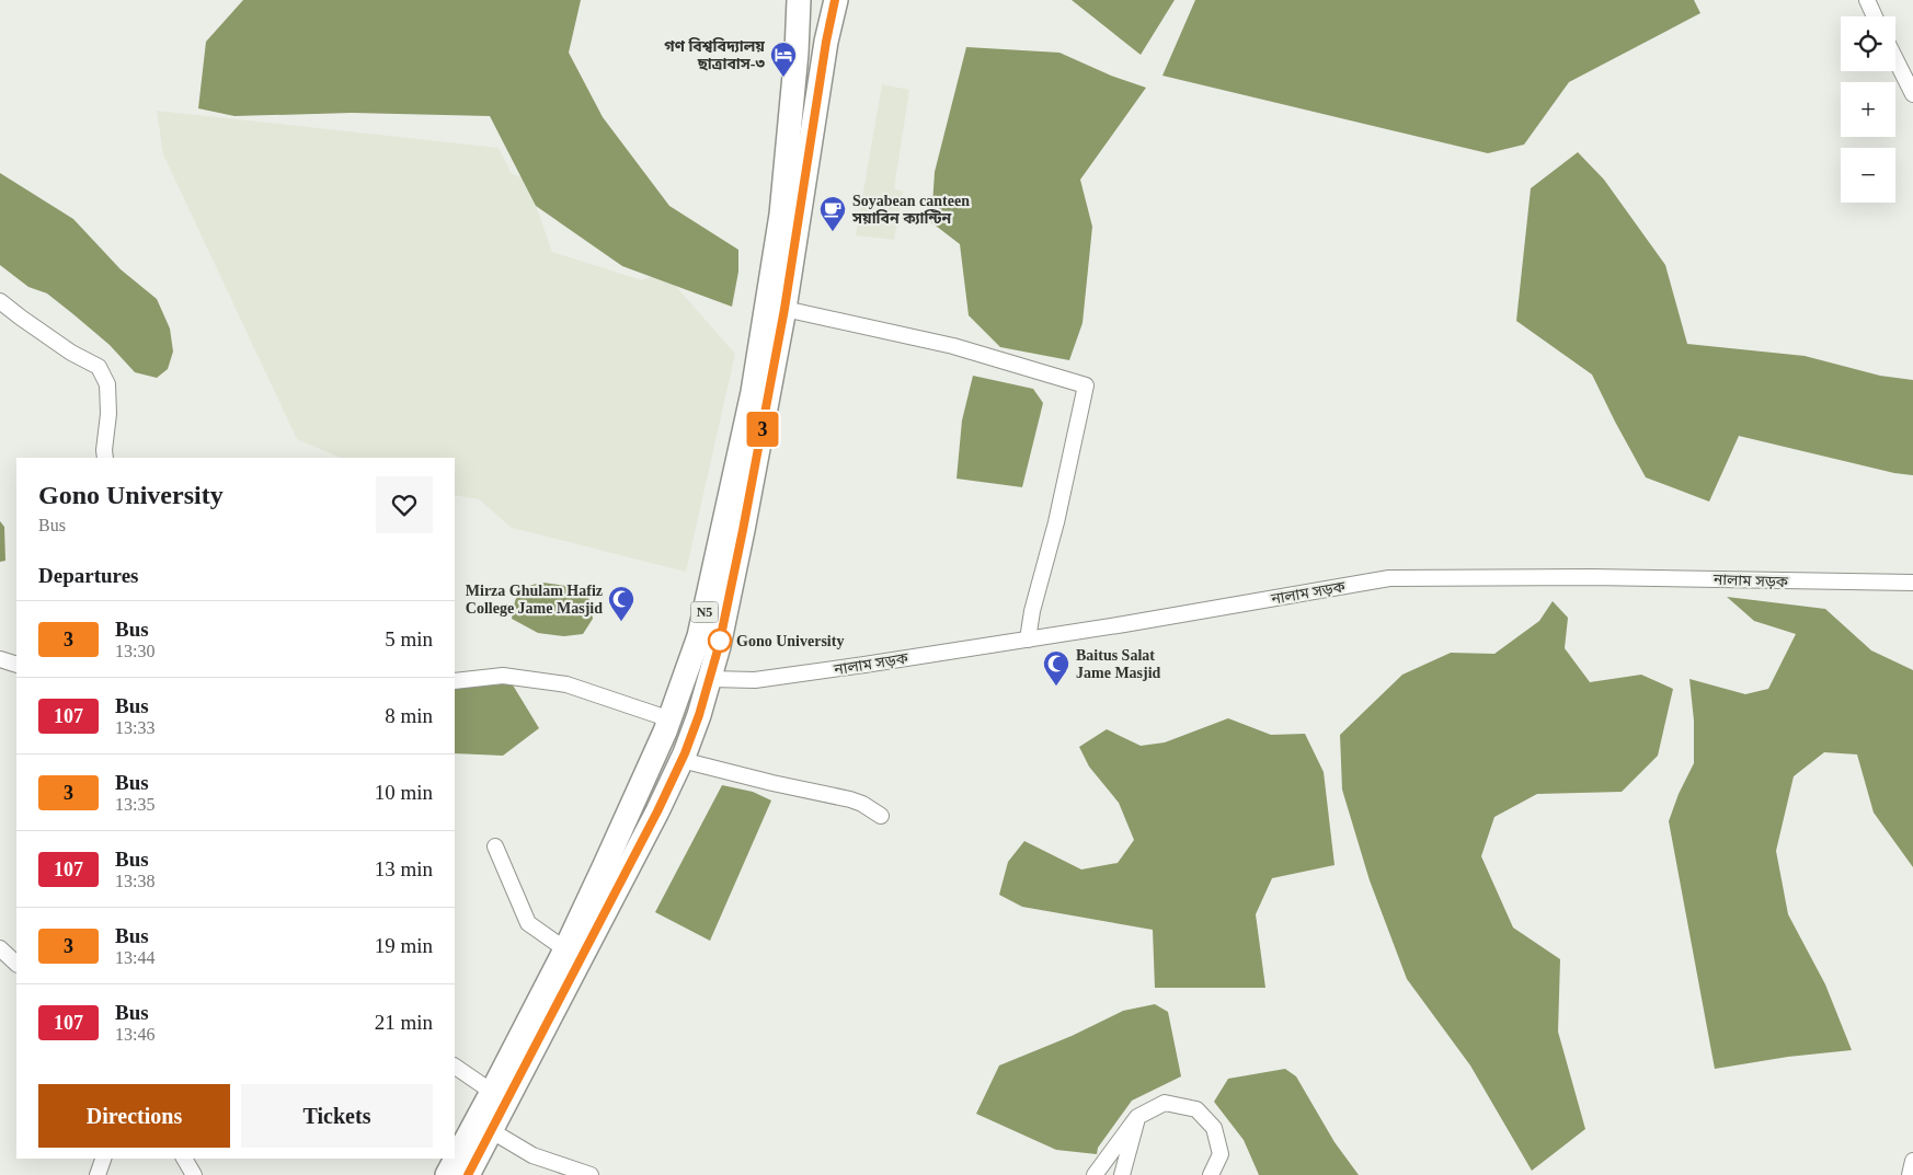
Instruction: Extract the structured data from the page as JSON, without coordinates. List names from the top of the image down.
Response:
{
  "streets": {
    "highway": ["N5"],
    "street": ["নালাম সড়ক"]
  },
  "crossings": [
    ["নালাম সড়ক", "N5"]
  ],
  "places": {
    "hotel": ["গণ বিশ্ববিদ্যালয় ছাত্রাবাস-৩"],
    "cafe": ["Soyabean canteen সয়াবিন ক্যান্টিন"],
    "mosque": ["Mirza Ghulam Hafiz College Jame Masjid", "Baitus Salat Jame Masjid"],
    "other": ["Gono University"]
  },
  "lines": ["bus line 3"],
  "page": {
    "on_map": "3",
    "map_buttons": ["+", "−"],
    "heading": [
      ["Gono University", "Bus"],
      "Departures"
    ],
    "list": [
      {
        "mark": "3",
        "name": "Bus",
        "note": "13:30",
        "value": "5 min"
      },
      {
        "mark": "107",
        "name": "Bus",
        "note": "13:33",
        "value": "8 min"
      },
      {
        "mark": "3",
        "name": "Bus",
        "note": "13:35",
        "value": "10 min"
      },
      {
        "mark": "107",
        "name": "Bus",
        "note": "13:38",
        "value": "13 min"
      },
      {
        "mark": "3",
        "name": "Bus",
        "note": "13:44",
        "value": "19 min"
      },
      {
        "mark": "107",
        "name": "Bus",
        "note": "13:46",
        "value": "21 min"
      }
    ],
    "buttons": ["Directions", "Tickets"]
  }
}
